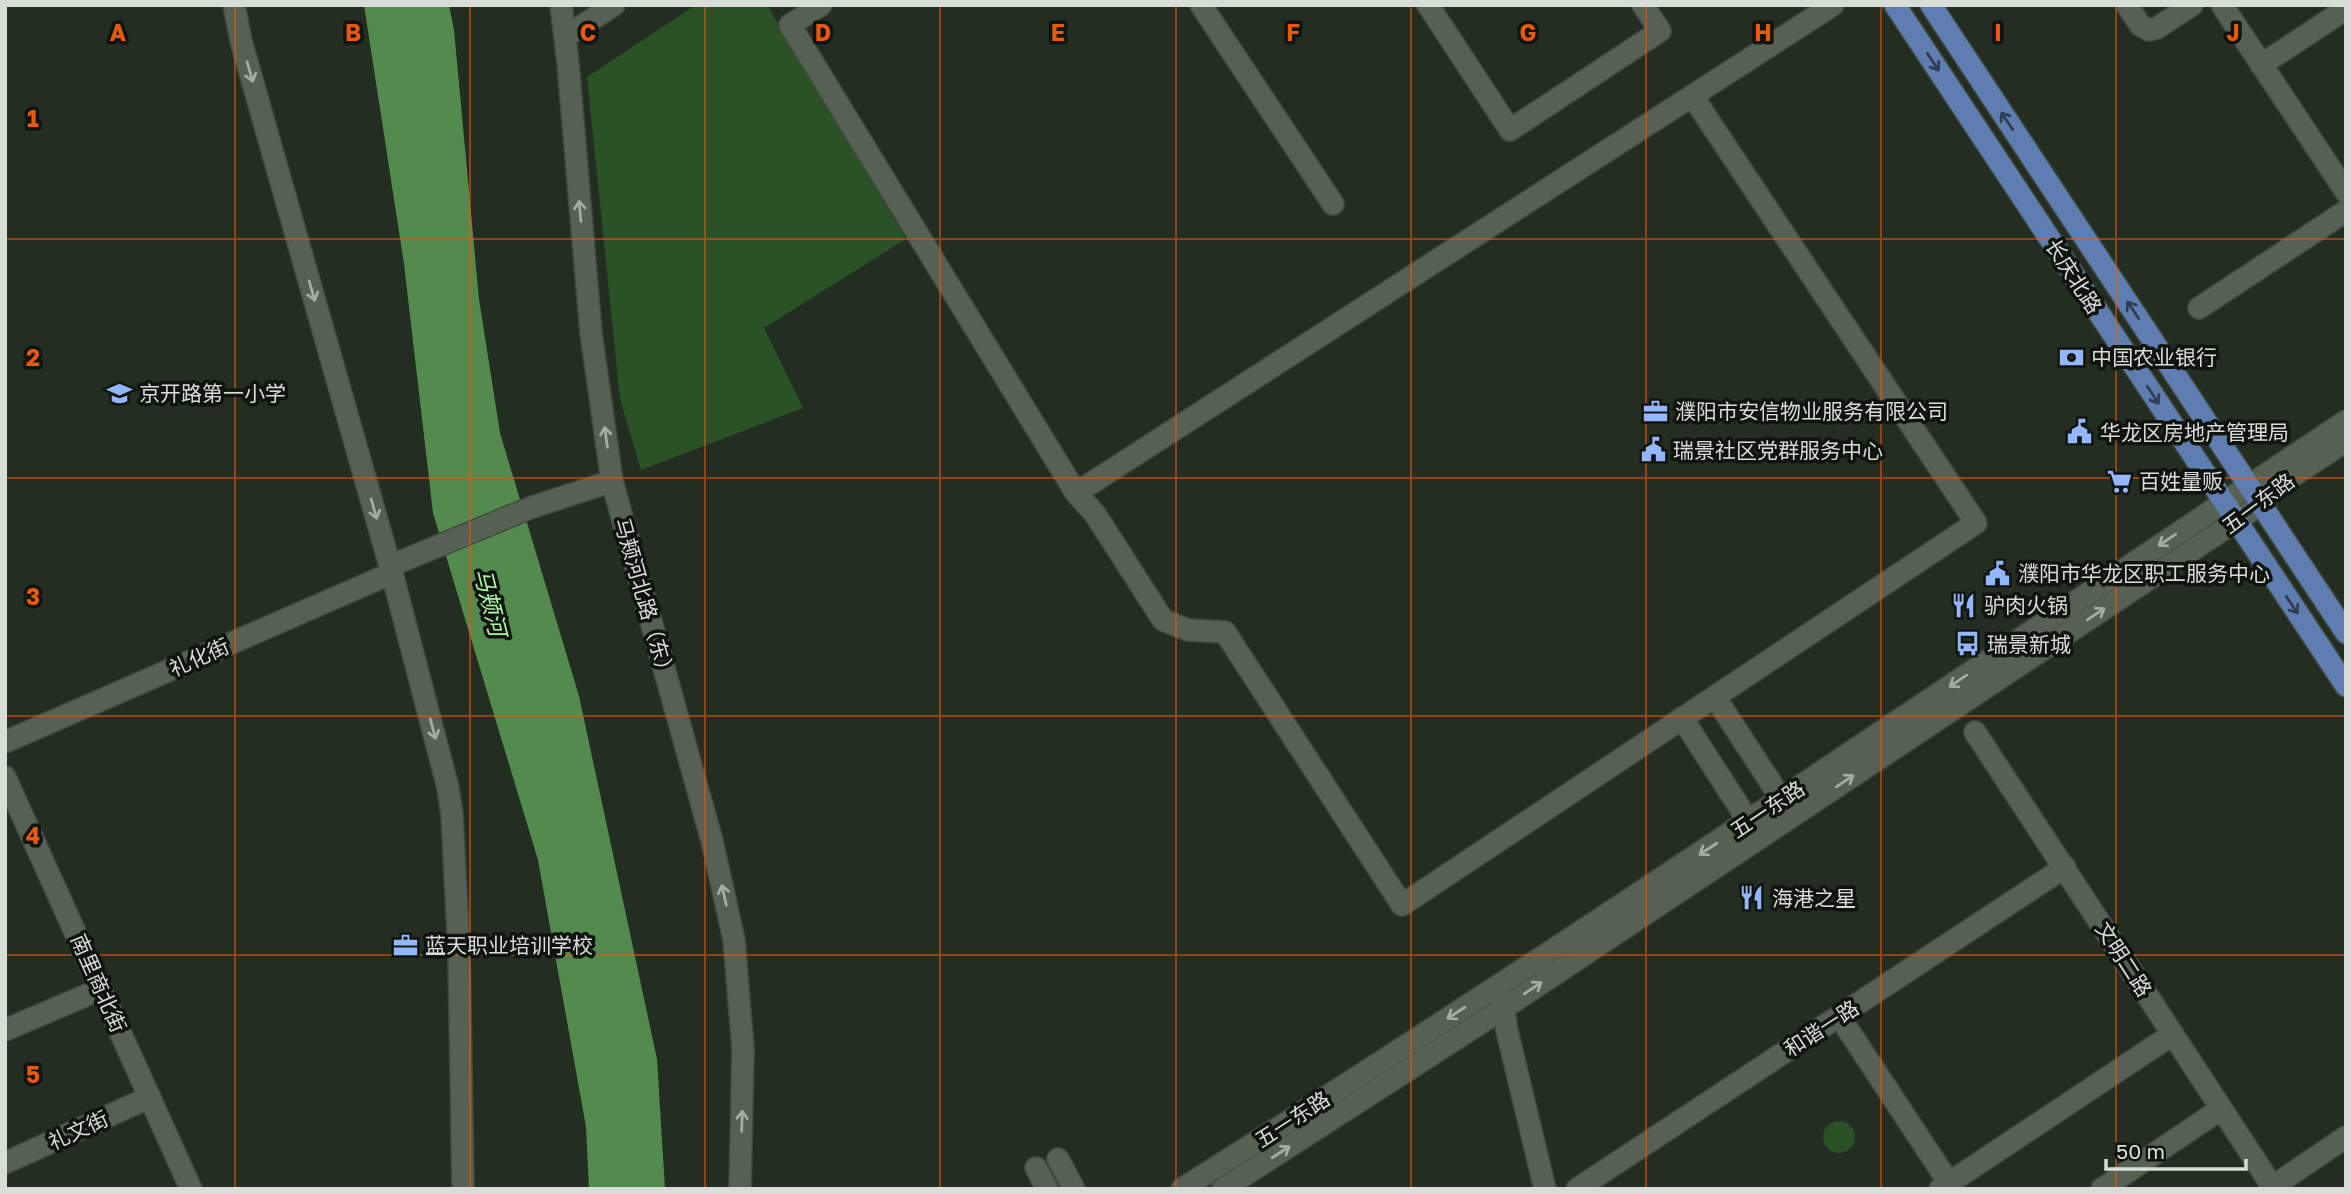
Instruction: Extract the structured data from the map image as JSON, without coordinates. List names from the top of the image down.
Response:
{
  "streets": {
    "main road": ["长庆北路"],
    "street": [
      "五一东路",
      "马颊河北路（东）",
      "礼化街",
      "文明二路",
      "南里商北街",
      "和谐一路",
      "礼文街"
    ]
  },
  "crossings": [
    ["长庆北路", "五一东路"],
    ["马颊河北路（东）", "礼化街"],
    ["文明二路", "和谐一路"],
    ["南里商北街", "礼文街"]
  ],
  "one_way": ["马颊河北路（东）"],
  "water": ["马颊河"],
  "places": {
    "bank": ["中国农业银行"],
    "school or university": ["京开路第一小学"],
    "office": ["濮阳市安信物业服务有限公司", "蓝天职业培训学校"],
    "public building": ["华龙区房地产管理局", "瑞景社区党群服务中心", "濮阳市华龙区职工服务中心"],
    "supermarket": ["百姓量贩"],
    "restaurant": ["驴肉火锅", "海港之星"],
    "bus stop": ["瑞景新城"]
  },
  "scale_bar": "50 m",
  "grid": {
    "columns": [
      "A",
      "B",
      "C",
      "D",
      "E",
      "F",
      "G",
      "H",
      "I",
      "J"
    ],
    "rows": [
      "1",
      "2",
      "3",
      "4",
      "5"
    ]
  }
}
